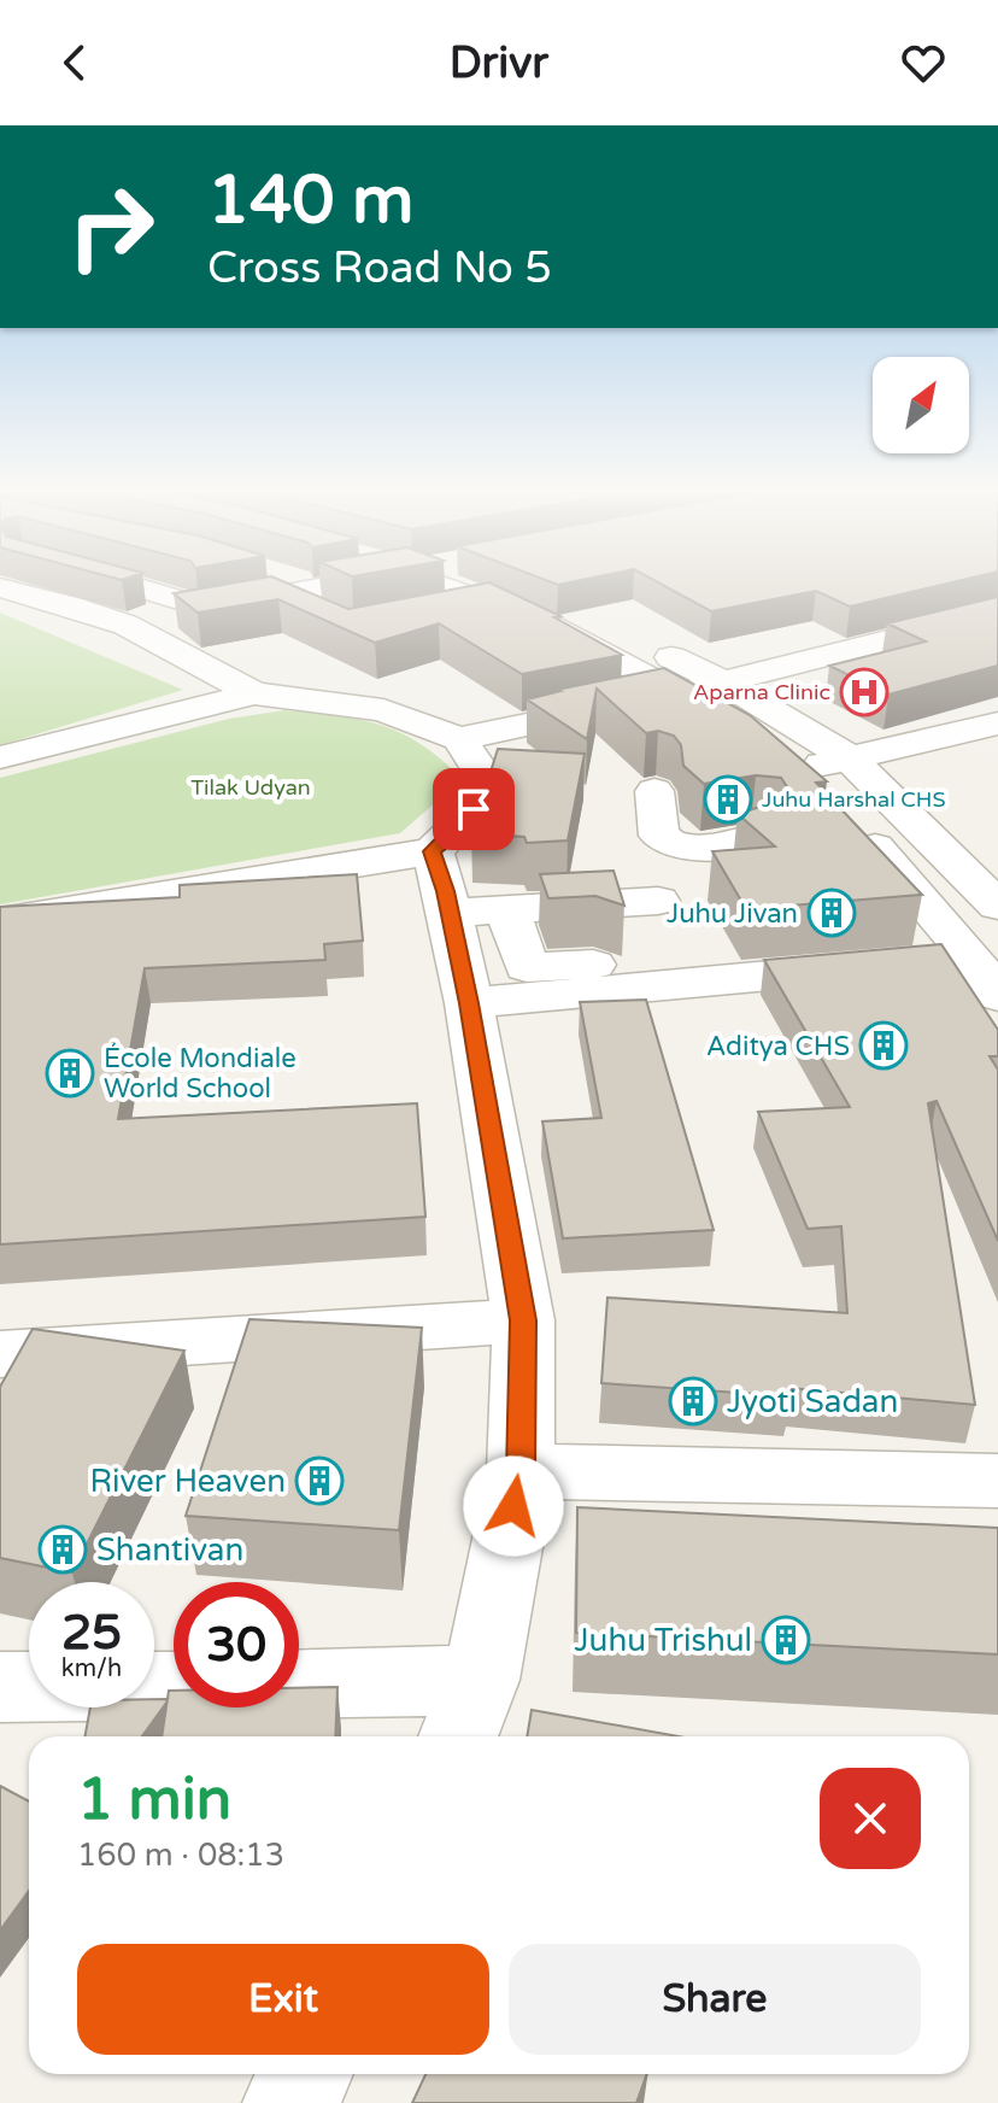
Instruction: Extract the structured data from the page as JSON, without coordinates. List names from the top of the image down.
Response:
{
  "parks": ["Tilak Udyan"],
  "places": {
    "hospital": ["Aparna Clinic"],
    "building": [
      "Juhu Harshal CHS",
      "Juhu Jivan",
      "Aditya CHS",
      "École Mondiale World School",
      "Jyoti Sadan",
      "River Heaven",
      "Shantivan",
      "Juhu Trishul"
    ]
  },
  "north": "top right",
  "page": {
    "header": "Drivr",
    "turn": ["140 m", "Cross Road No 5"],
    "speed": "25 km/h",
    "limit": "30",
    "heading": ["1 min", "160 m · 08:13"],
    "buttons": ["Exit", "Share"]
  }
}
